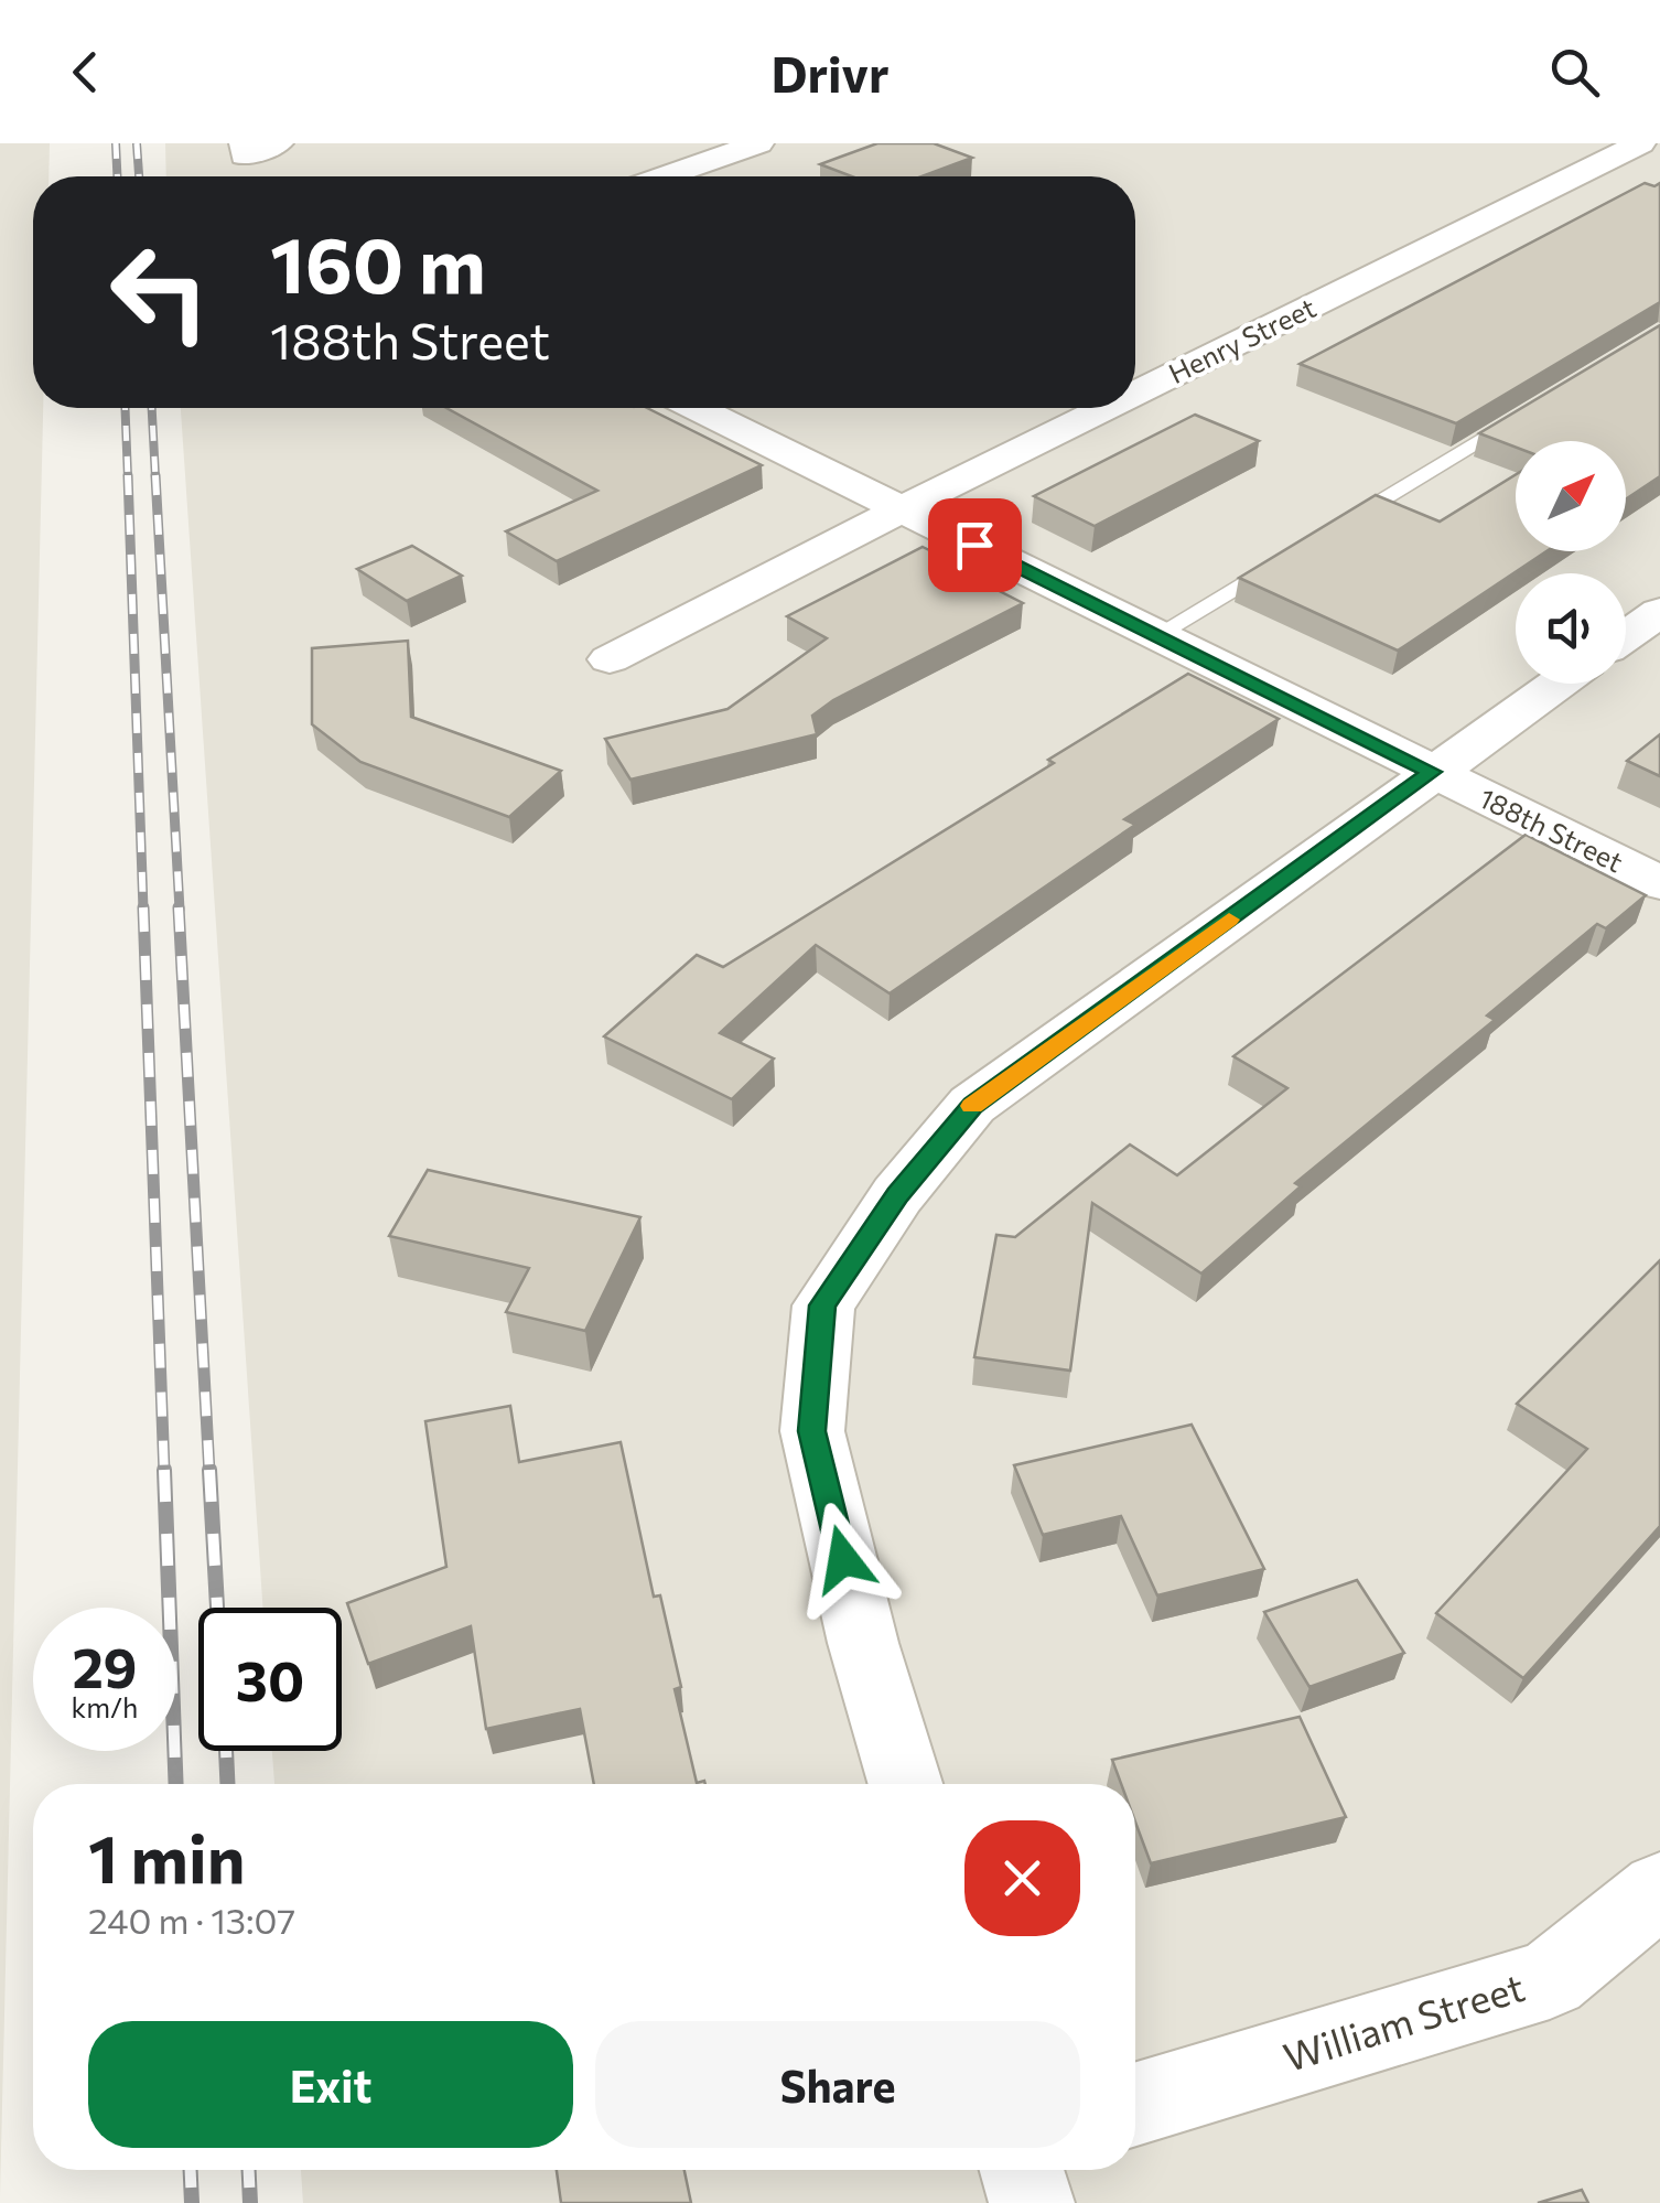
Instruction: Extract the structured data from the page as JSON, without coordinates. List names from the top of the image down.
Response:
{
  "streets": {
    "street": ["Henry Street", "188th Street", "William Street"]
  },
  "crossings": [
    ["Henry Street", "188th Street"]
  ],
  "north": "top right",
  "page": {
    "header": "Drivr",
    "turn": ["160 m", "188th Street"],
    "speed": "29 km/h",
    "limit": "30",
    "heading": ["1 min", "240 m · 13:07"],
    "buttons": ["Exit", "Share"]
  }
}
